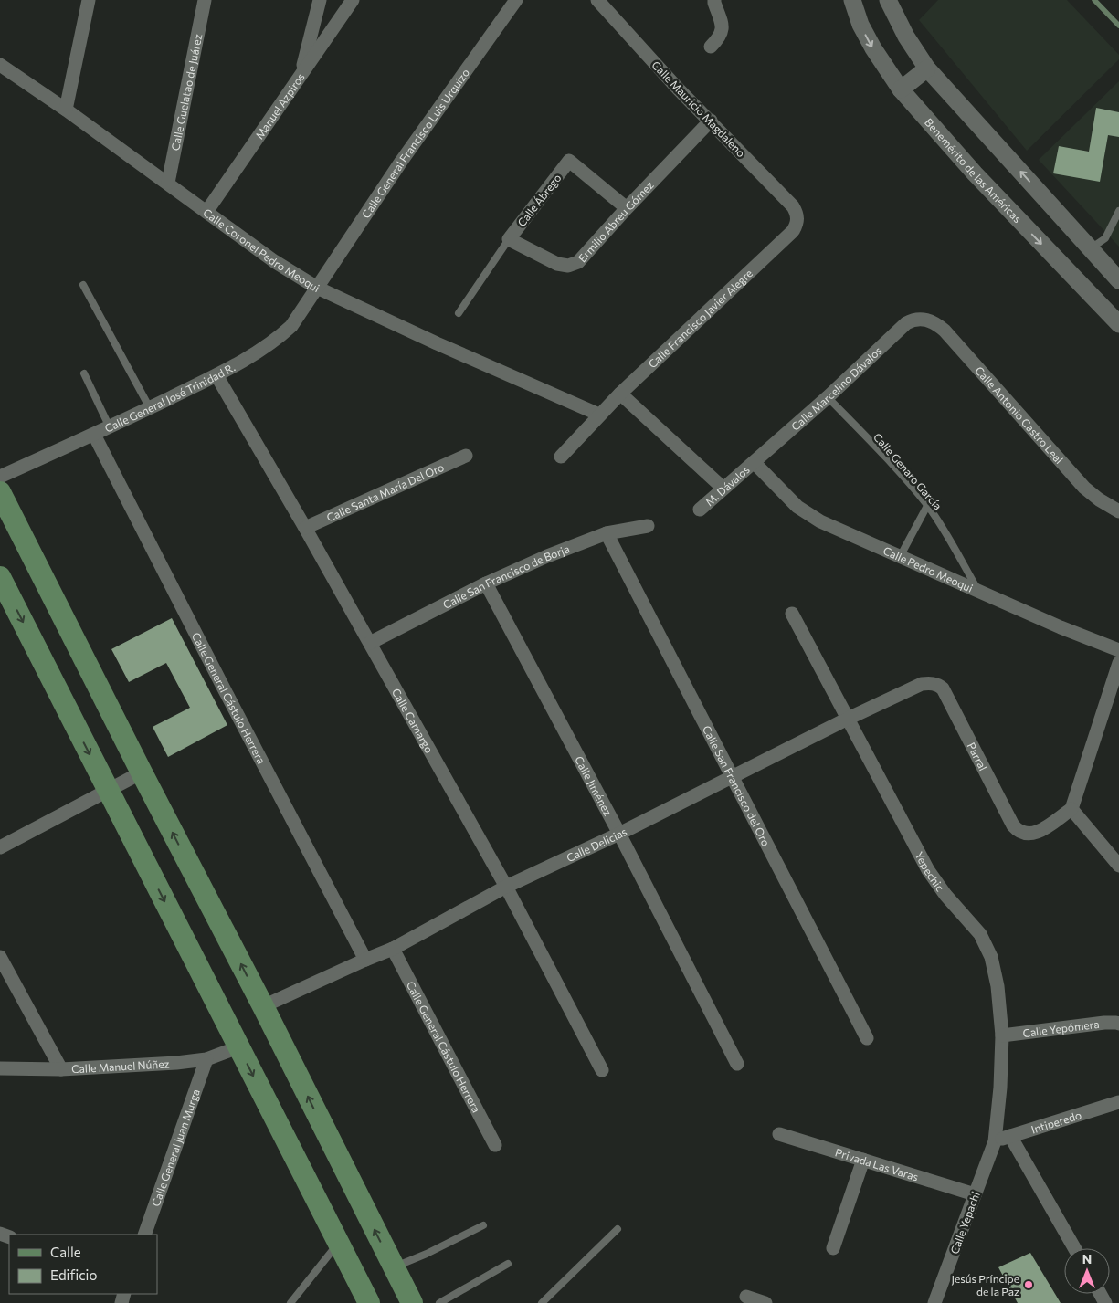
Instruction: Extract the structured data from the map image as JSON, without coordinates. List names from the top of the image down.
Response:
{
  "streets": {
    "street": [
      "Calle Guelatao de Juárez",
      "Manuel Azpiros",
      "Calle Mauricio Magdaleno",
      "Calle General Francisco Luis Urquizo",
      "Benemérito de las Américas",
      "Calle Ábrego",
      "Ermilio Abreu Gómez",
      "Calle Coronel Pedro Meoqui",
      "Calle Francisco Javier Alegre",
      "Calle Marcelino Dávalos",
      "Calle General José Trinidad R.",
      "Calle Antonio Castro Leal",
      "M. Dávalos",
      "Calle Santa María Del Oro",
      "Calle Pedro Meoqui",
      "Calle San Francisco de Borja",
      "Calle General Cástulo Herrera",
      "Calle Camargo",
      "Parral",
      "Calle San Francisco del Oro",
      "Calle Jiménez",
      "Calle Delicias",
      "Yepechic",
      "Calle Yepómera",
      "Calle Manuel Núñez",
      "Intiperedo",
      "Calle General Juan Murga",
      "Privada Las Varas",
      "Calle Yepachi"
    ],
    "lane": ["Calle Genaro García"]
  },
  "crossings": [
    ["Calle Guelatao de Juárez", "Calle Coronel Pedro Meoqui"],
    ["Manuel Azpiros", "Calle Coronel Pedro Meoqui"],
    ["Calle Mauricio Magdaleno", "Ermilio Abreu Gómez"],
    ["Calle Mauricio Magdaleno", "Calle Francisco Javier Alegre"],
    ["Calle General Francisco Luis Urquizo", "Calle Coronel Pedro Meoqui"],
    ["Calle General Francisco Luis Urquizo", "Calle General José Trinidad R."],
    ["Calle Ábrego", "Ermilio Abreu Gómez"],
    ["Calle Coronel Pedro Meoqui", "Calle Francisco Javier Alegre"],
    ["Calle Coronel Pedro Meoqui", "Calle General José Trinidad R."],
    ["Calle Marcelino Dávalos", "Calle Antonio Castro Leal"],
    ["Calle Marcelino Dávalos", "Calle Genaro García"],
    ["Calle Marcelino Dávalos", "M. Dávalos"],
    ["Calle Marcelino Dávalos", "Calle Pedro Meoqui"],
    ["Calle General José Trinidad R.", "Calle General Cástulo Herrera"],
    ["Calle General José Trinidad R.", "Calle Camargo"],
    ["Calle Genaro García", "Calle Pedro Meoqui"],
    ["M. Dávalos", "Calle Pedro Meoqui"],
    ["Calle Santa María Del Oro", "Calle Camargo"],
    ["Calle San Francisco de Borja", "Calle Camargo"],
    ["Calle San Francisco de Borja", "Calle San Francisco del Oro"],
    ["Calle San Francisco de Borja", "Calle Jiménez"],
    ["Calle General Cástulo Herrera", "Calle Delicias"],
    ["Calle Camargo", "Calle Delicias"],
    ["Parral", "Calle Delicias"],
    ["Calle San Francisco del Oro", "Calle Delicias"],
    ["Calle Jiménez", "Calle Delicias"],
    ["Calle Delicias", "Yepechic"],
    ["Yepechic", "Calle Yepómera"],
    ["Yepechic", "Intiperedo"],
    ["Yepechic", "Calle Yepachi"],
    ["Calle Manuel Núñez", "Calle General Juan Murga"],
    ["Intiperedo", "Calle Yepachi"],
    ["Privada Las Varas", "Calle Yepachi"]
  ],
  "places": ["Jesús Príncipe de la Paz"],
  "legend": ["Calle", "Edificio"],
  "north": "top"
}
